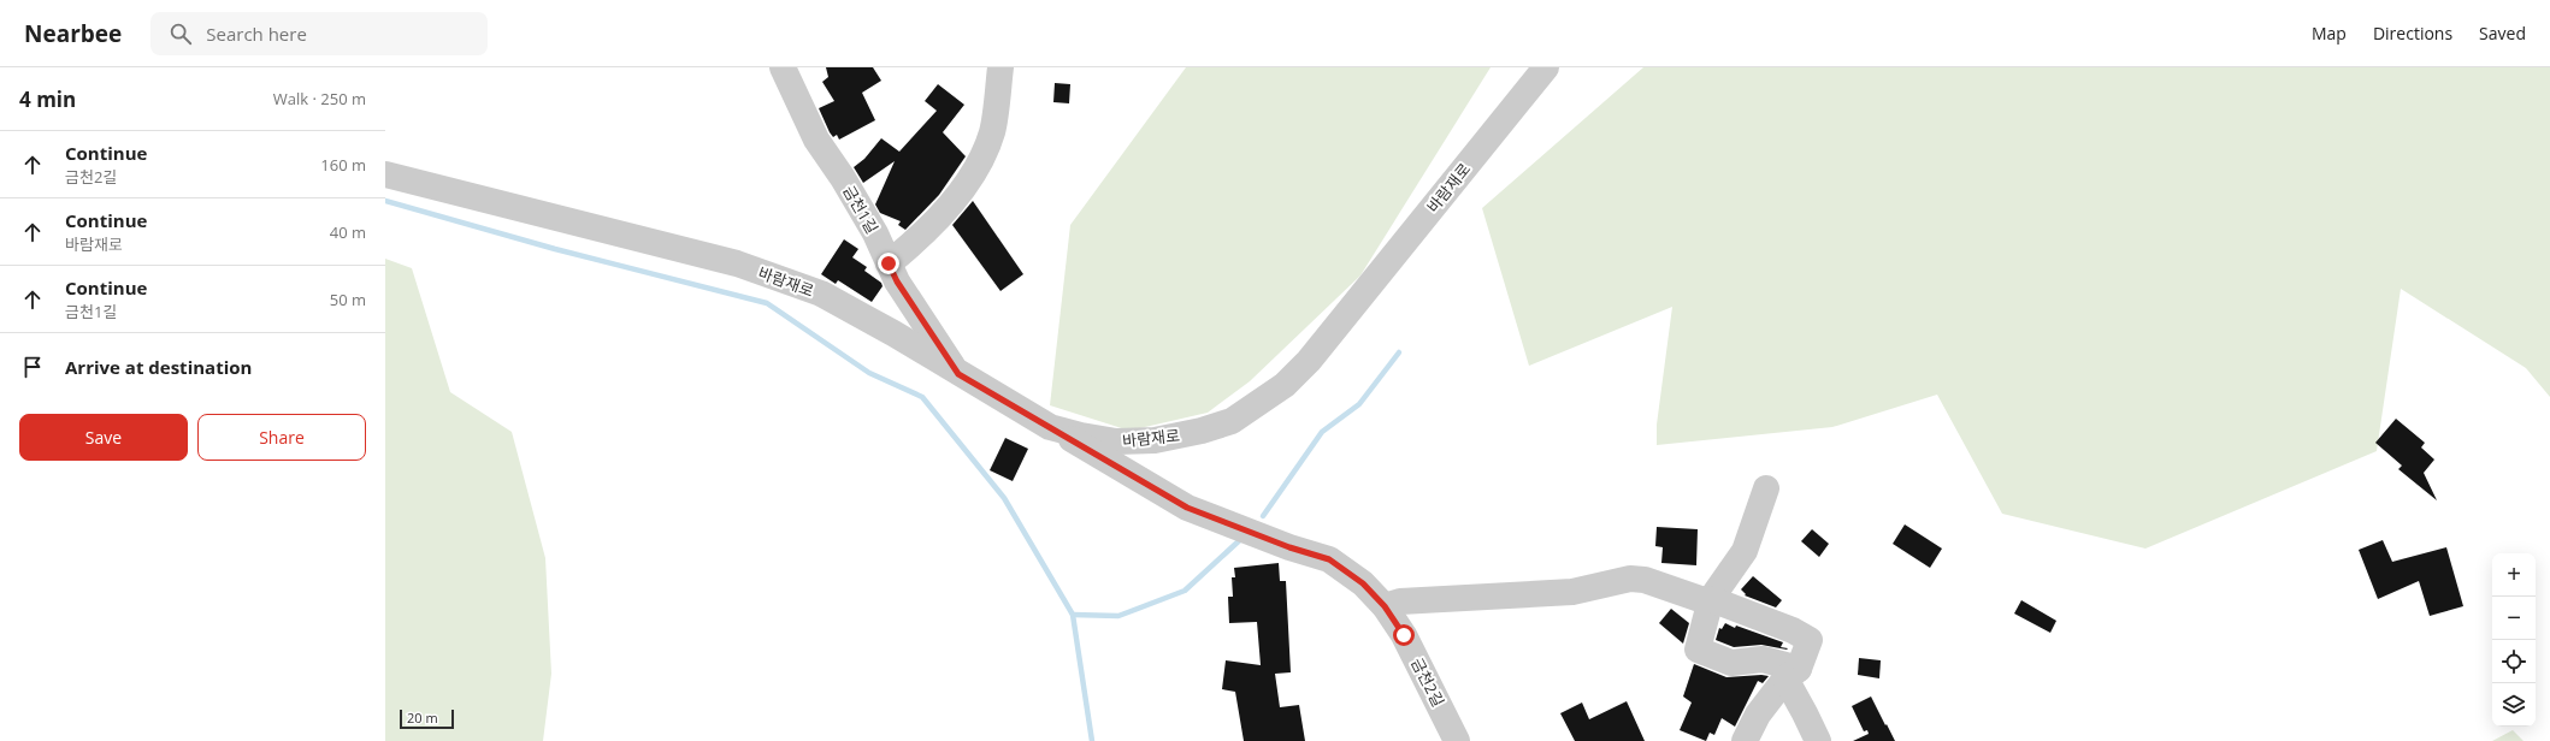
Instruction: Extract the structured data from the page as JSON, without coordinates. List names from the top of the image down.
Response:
{
  "streets": {
    "street": ["바람재로", "금천1길", "금천2길"]
  },
  "crossings": [
    ["바람재로", "금천1길"],
    ["바람재로", "금천2길"]
  ],
  "scale_bar": "20 m",
  "page": {
    "header": "Nearbee",
    "search": "Search here",
    "nav": ["Map", "Directions", "Saved"],
    "heading": ["4 min", "Walk · 250 m"],
    "list": [
      ["Continue", "금천2길", "160 m"],
      ["Continue", "바람재로", "40 m"],
      ["Continue", "금천1길", "50 m"],
      "Arrive at destination"
    ],
    "buttons": ["Save", "Share"],
    "map_buttons": ["+", "−"],
    "scale": "20 m"
  }
}
